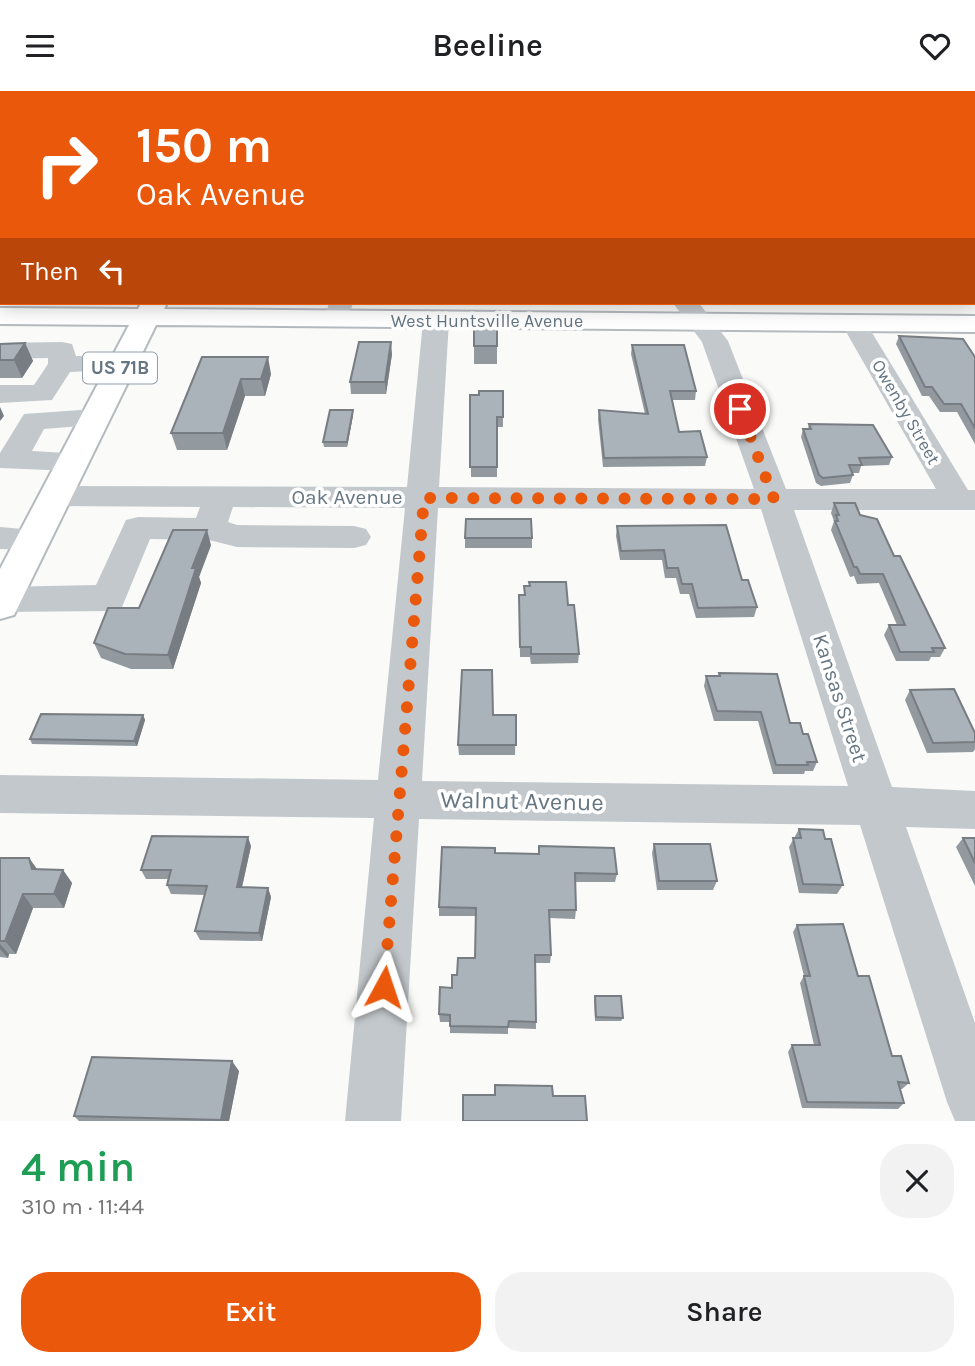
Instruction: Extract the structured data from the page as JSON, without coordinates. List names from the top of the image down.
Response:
{
  "streets": {
    "main road": ["West Huntsville Avenue", "US 71B"],
    "street": [
      "Owenby Street",
      "Oak Avenue",
      "Kansas Street",
      "Walnut Avenue"
    ]
  },
  "crossings": [
    ["West Huntsville Avenue", "US 71B"],
    ["West Huntsville Avenue", "Owenby Street"],
    ["West Huntsville Avenue", "Kansas Street"],
    ["US 71B", "Oak Avenue"],
    ["Owenby Street", "Oak Avenue"],
    ["Oak Avenue", "Kansas Street"],
    ["Kansas Street", "Walnut Avenue"]
  ],
  "page": {
    "header": "Beeline",
    "turn": ["150 m", "Oak Avenue"],
    "then": "Then",
    "heading": ["4 min", "310 m · 11:44"],
    "buttons": ["Exit", "Share"]
  }
}
